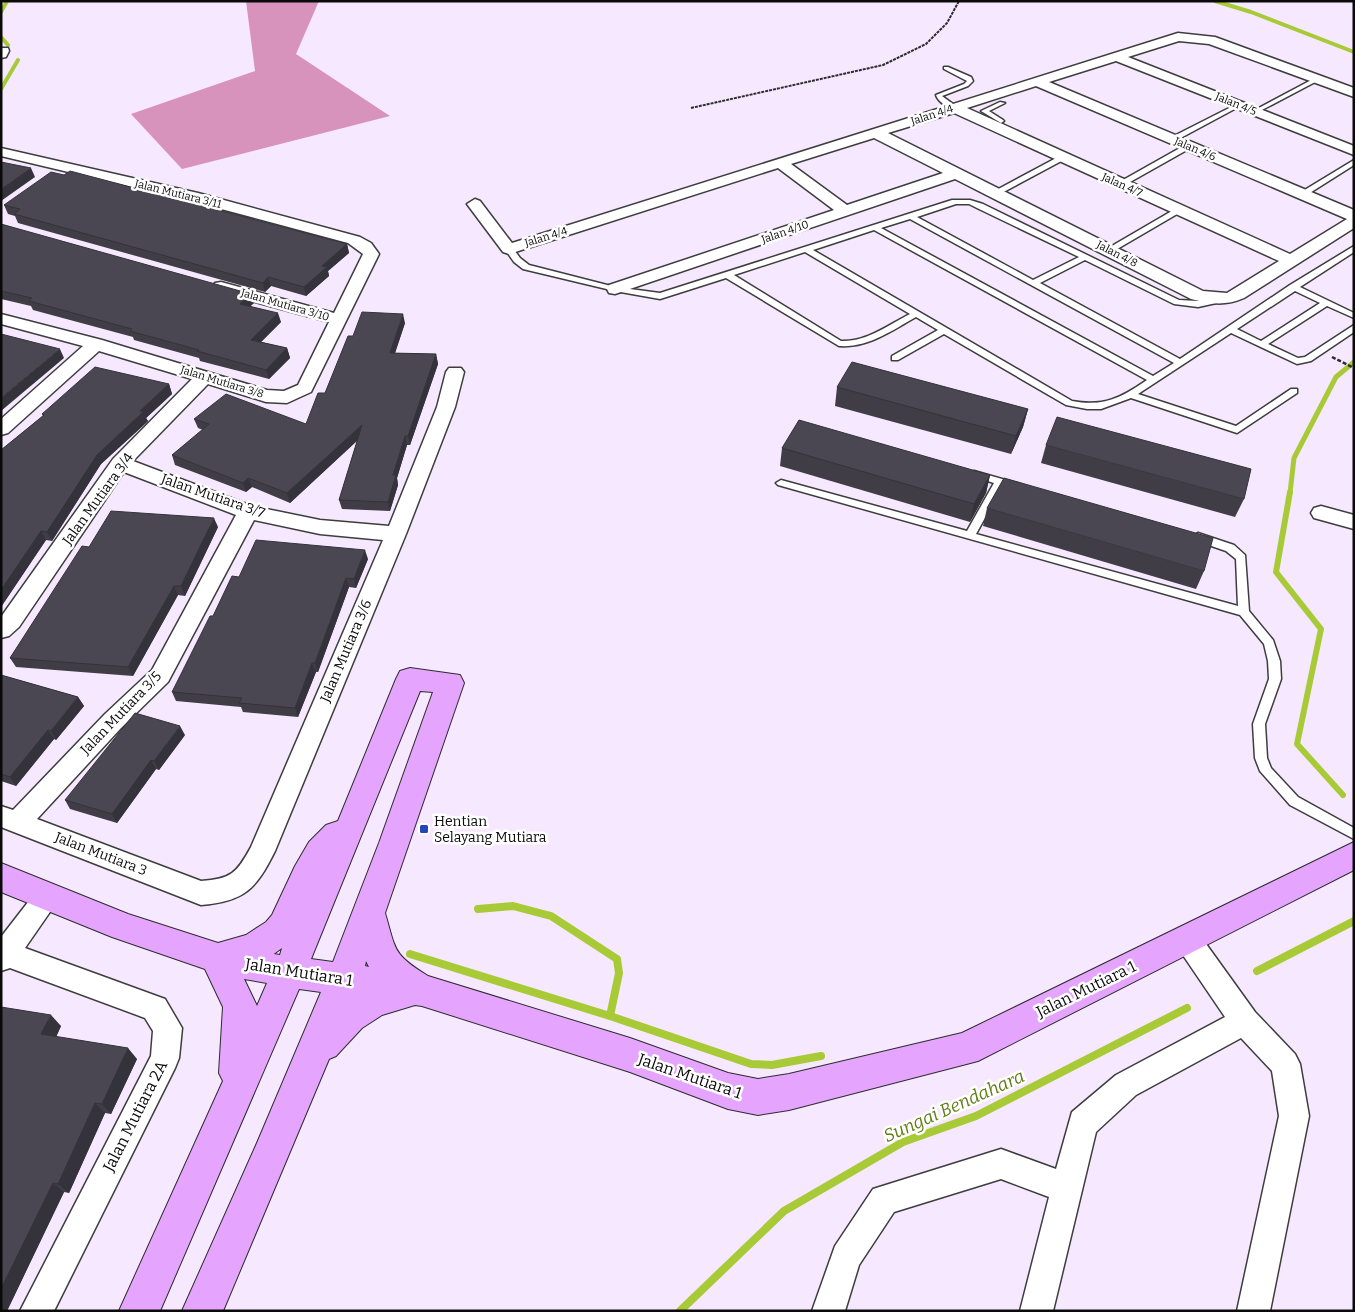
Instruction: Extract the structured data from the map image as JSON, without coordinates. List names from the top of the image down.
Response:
{
  "streets": {
    "street": [
      "Jalan 4/5",
      "Jalan 4/4",
      "Jalan 4/6",
      "Jalan 4/7",
      "Jalan Mutiara 3/11",
      "Jalan 4/10",
      "Jalan 4/8",
      "Jalan Mutiara 3/10",
      "Jalan Mutiara 3/8",
      "Jalan Mutiara 3/7",
      "Jalan Mutiara 3/4",
      "Jalan Mutiara 3/6",
      "Jalan Mutiara 3/5",
      "Jalan Mutiara 3",
      "Jalan Mutiara 1",
      "Jalan Mutiara 2A"
    ]
  },
  "crossings": [
    ["Jalan 4/5", "Jalan 4/4"],
    ["Jalan 4/4", "Jalan 4/6"],
    ["Jalan 4/4", "Jalan 4/7"],
    ["Jalan 4/4", "Jalan 4/8"],
    ["Jalan Mutiara 3/11", "Jalan Mutiara 3/8"],
    ["Jalan 4/10", "Jalan 4/8"],
    ["Jalan Mutiara 3/10", "Jalan Mutiara 3/8"],
    ["Jalan Mutiara 3/8", "Jalan Mutiara 3/4"],
    ["Jalan Mutiara 3/7", "Jalan Mutiara 3/4"],
    ["Jalan Mutiara 3/7", "Jalan Mutiara 3/6"],
    ["Jalan Mutiara 3/7", "Jalan Mutiara 3/5"],
    ["Jalan Mutiara 3/6", "Jalan Mutiara 3"],
    ["Jalan Mutiara 3/5", "Jalan Mutiara 3"]
  ],
  "water": ["Sungai Bendahara"],
  "places": {
    "transit": ["Hentian Selayang Mutiara"]
  }
}
